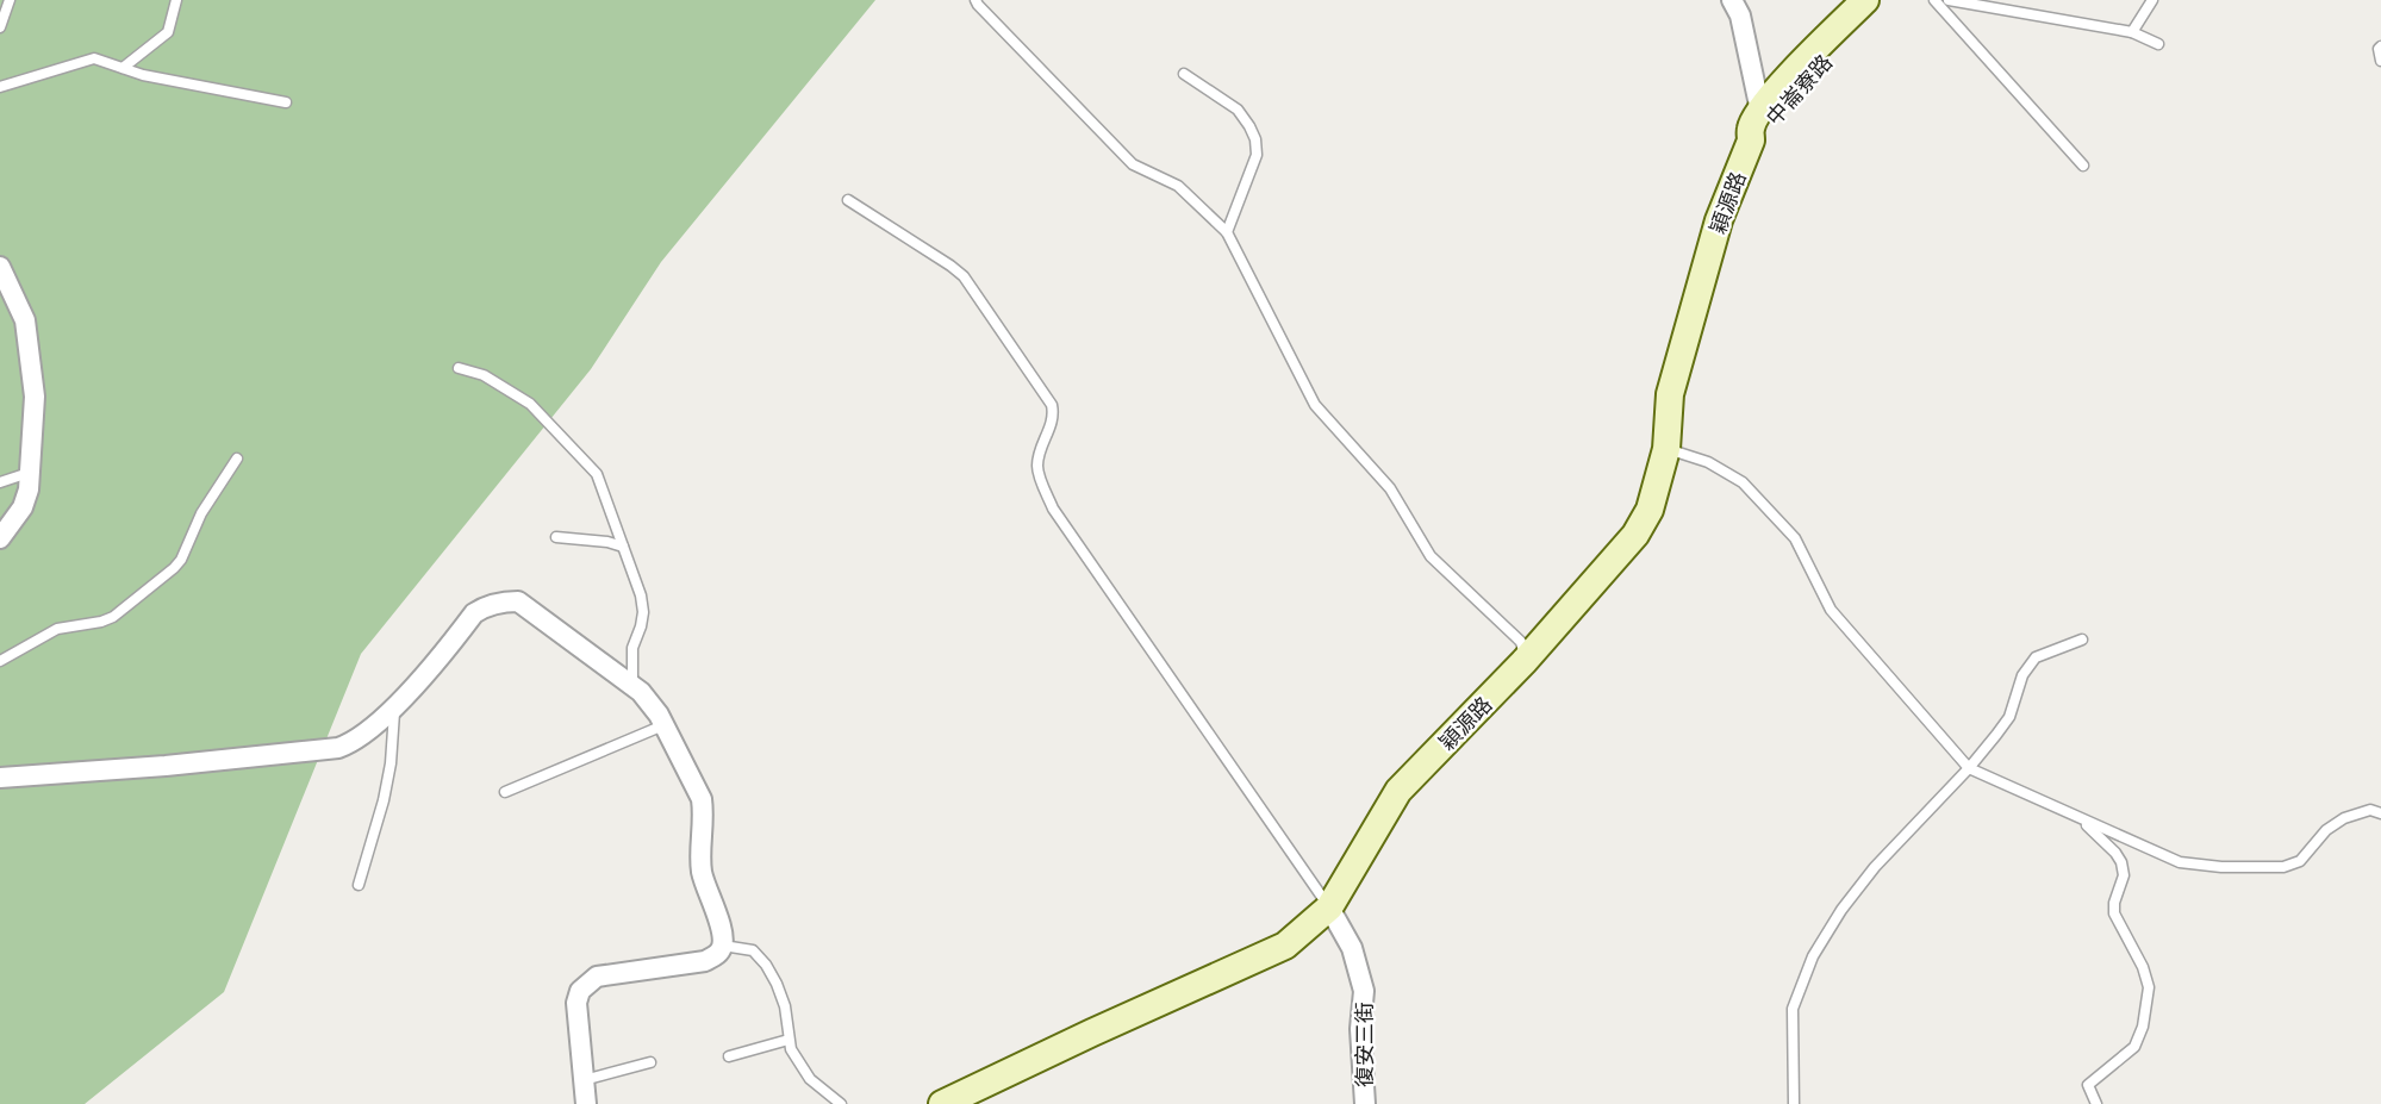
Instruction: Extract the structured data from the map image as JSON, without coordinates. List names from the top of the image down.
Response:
{
  "streets": {
    "street": ["中崙寮路", "穎源路", "復安三街"]
  },
  "crossings": [
    ["中崙寮路", "穎源路"],
    ["穎源路", "復安三街"]
  ]
}
